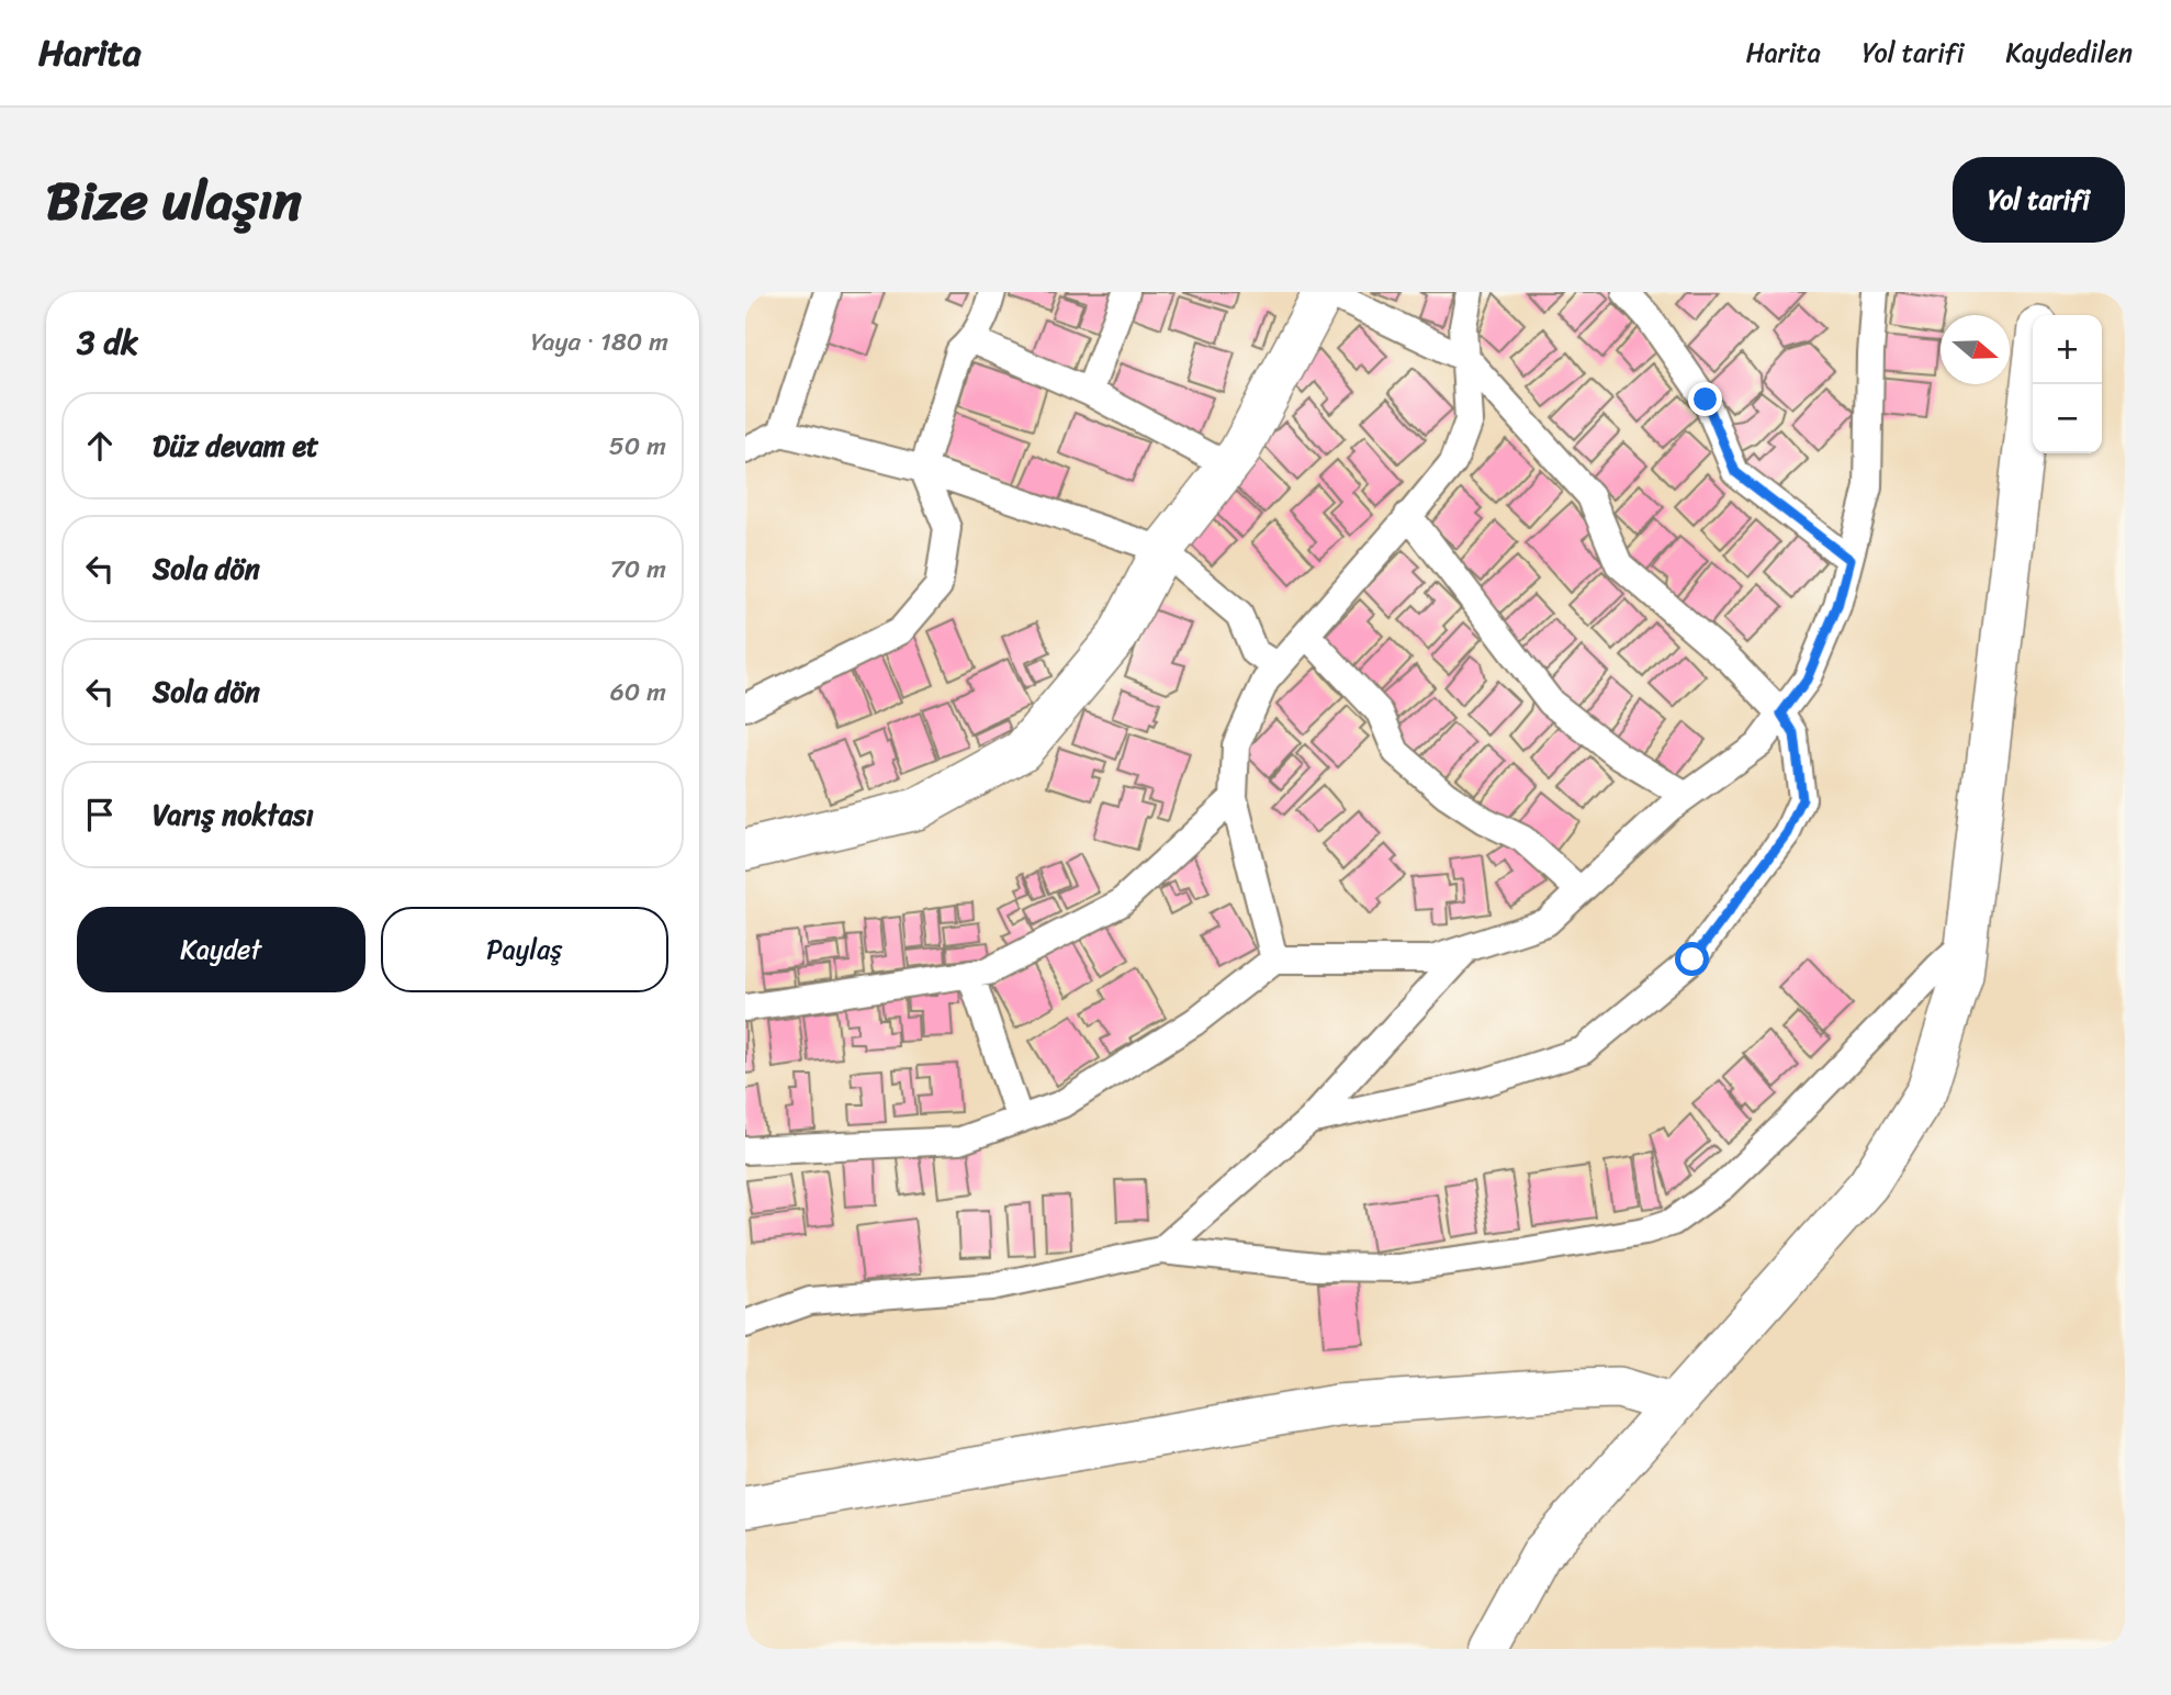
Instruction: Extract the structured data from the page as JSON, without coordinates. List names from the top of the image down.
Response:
{
  "north": "right",
  "page": {
    "header": "Harita",
    "nav": ["Harita", "Yol tarifi", "Kaydedilen"],
    "title": "Bize ulaşın",
    "buttons": [
      "Yol tarifi",
      ["Kaydet", "Paylaş"]
    ],
    "heading": ["3 dk", "Yaya · 180 m"],
    "map_buttons": ["+", "−"],
    "list": [
      ["Düz devam et", "50 m"],
      ["Sola dön", "70 m"],
      ["Sola dön", "60 m"],
      "Varış noktası"
    ]
  }
}
